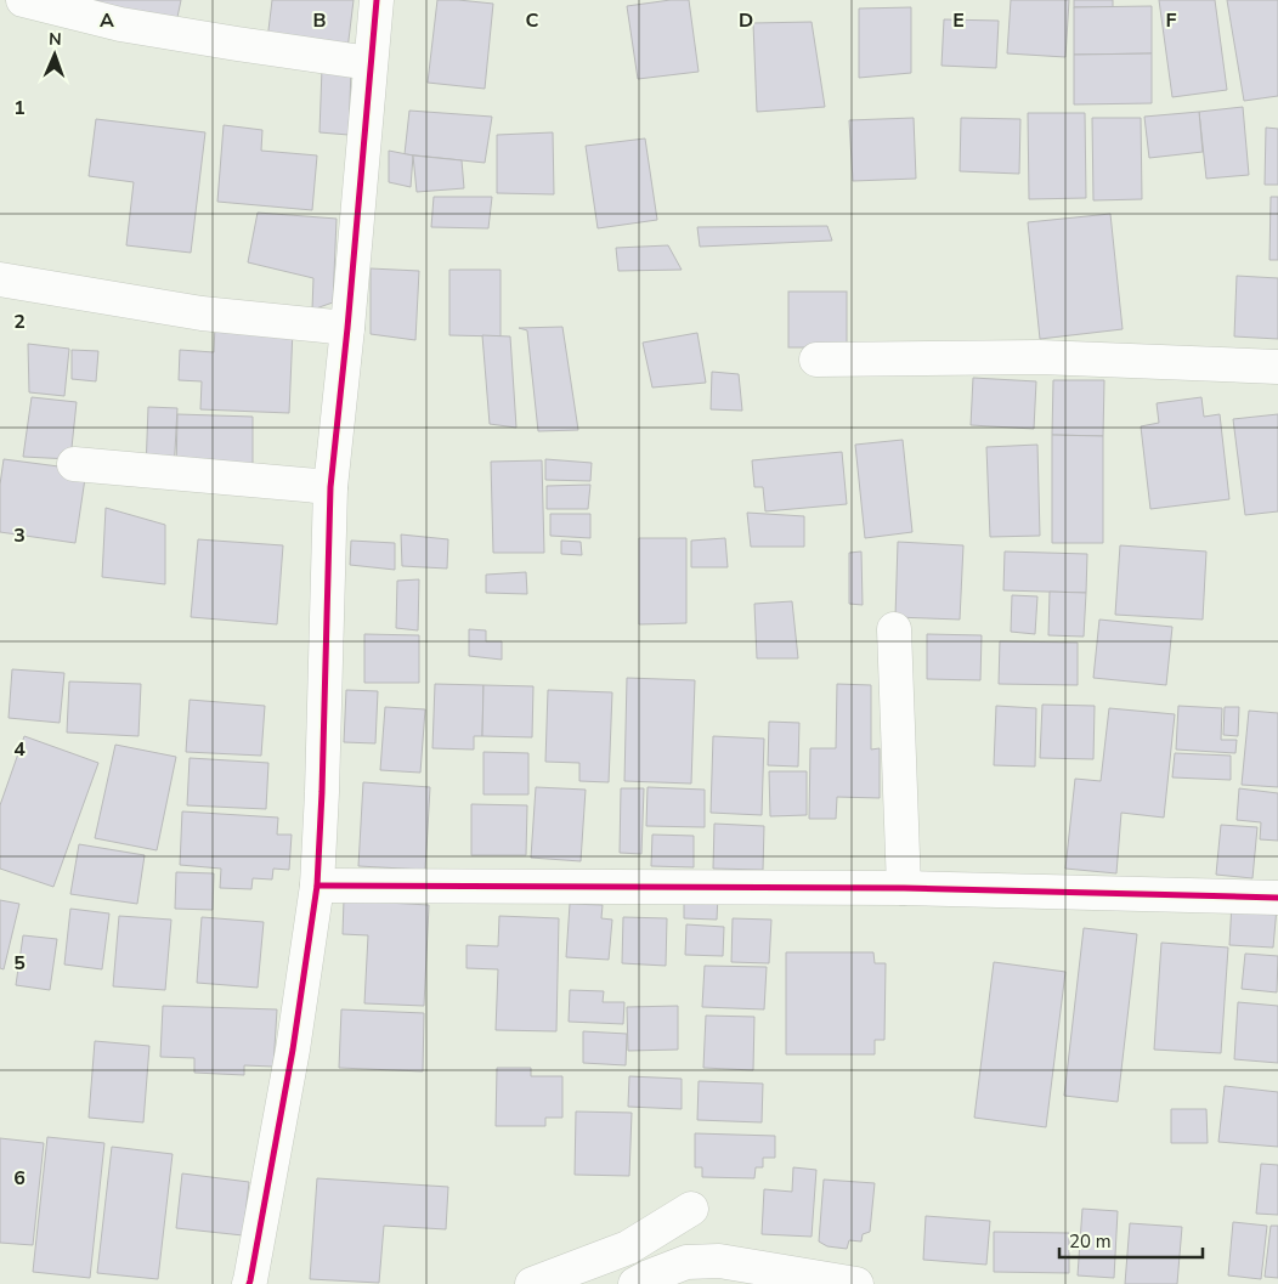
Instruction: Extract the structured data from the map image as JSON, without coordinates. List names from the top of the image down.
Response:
{
  "scale_bar": "20 m",
  "north": "top",
  "grid": {
    "columns": [
      "A",
      "B",
      "C",
      "D",
      "E",
      "F"
    ],
    "rows": [
      "1",
      "2",
      "3",
      "4",
      "5",
      "6"
    ]
  }
}
